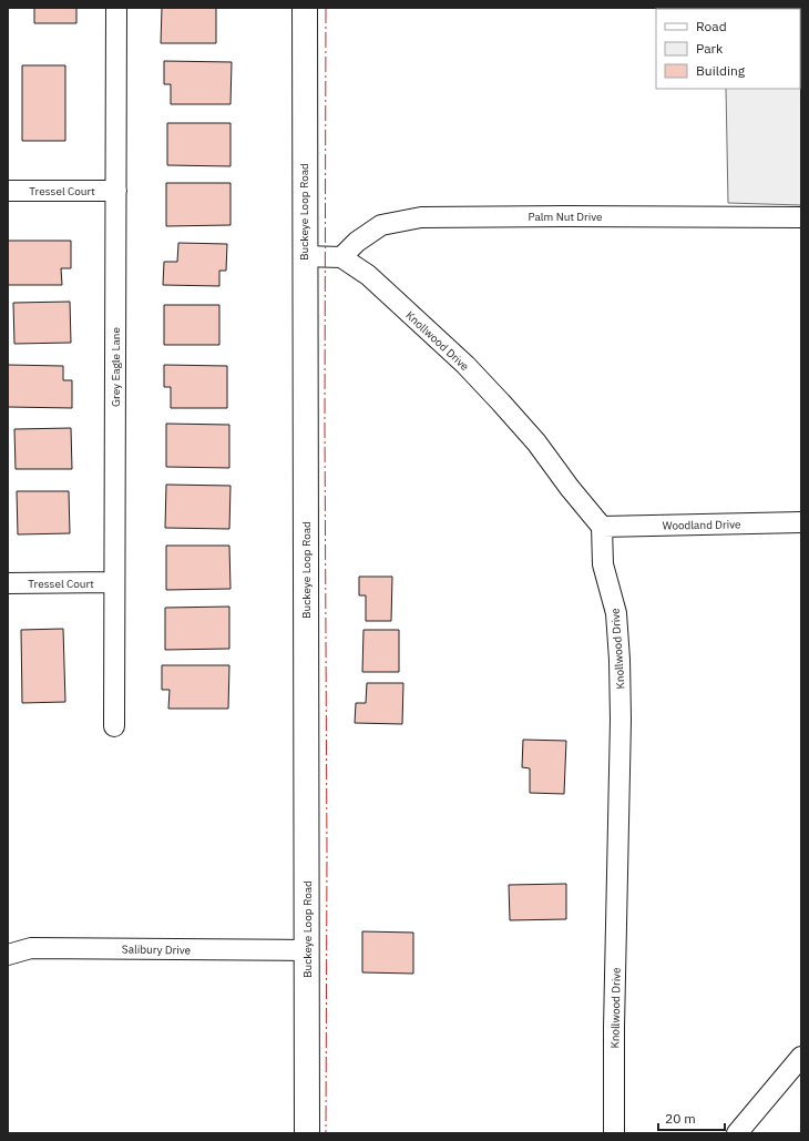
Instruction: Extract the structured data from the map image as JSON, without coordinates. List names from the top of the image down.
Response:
{
  "streets": {
    "street": [
      "Tressel Court",
      "Buckeye Loop Road",
      "Palm Nut Drive",
      "Knollwood Drive",
      "Grey Eagle Lane",
      "Woodland Drive",
      "Salibury Drive"
    ]
  },
  "crossings": [
    ["Tressel Court", "Grey Eagle Lane"],
    ["Buckeye Loop Road", "Salibury Drive"],
    ["Palm Nut Drive", "Knollwood Drive"],
    ["Knollwood Drive", "Woodland Drive"]
  ],
  "legend": ["Road", "Park", "Building"],
  "scale_bar": "20 m"
}
